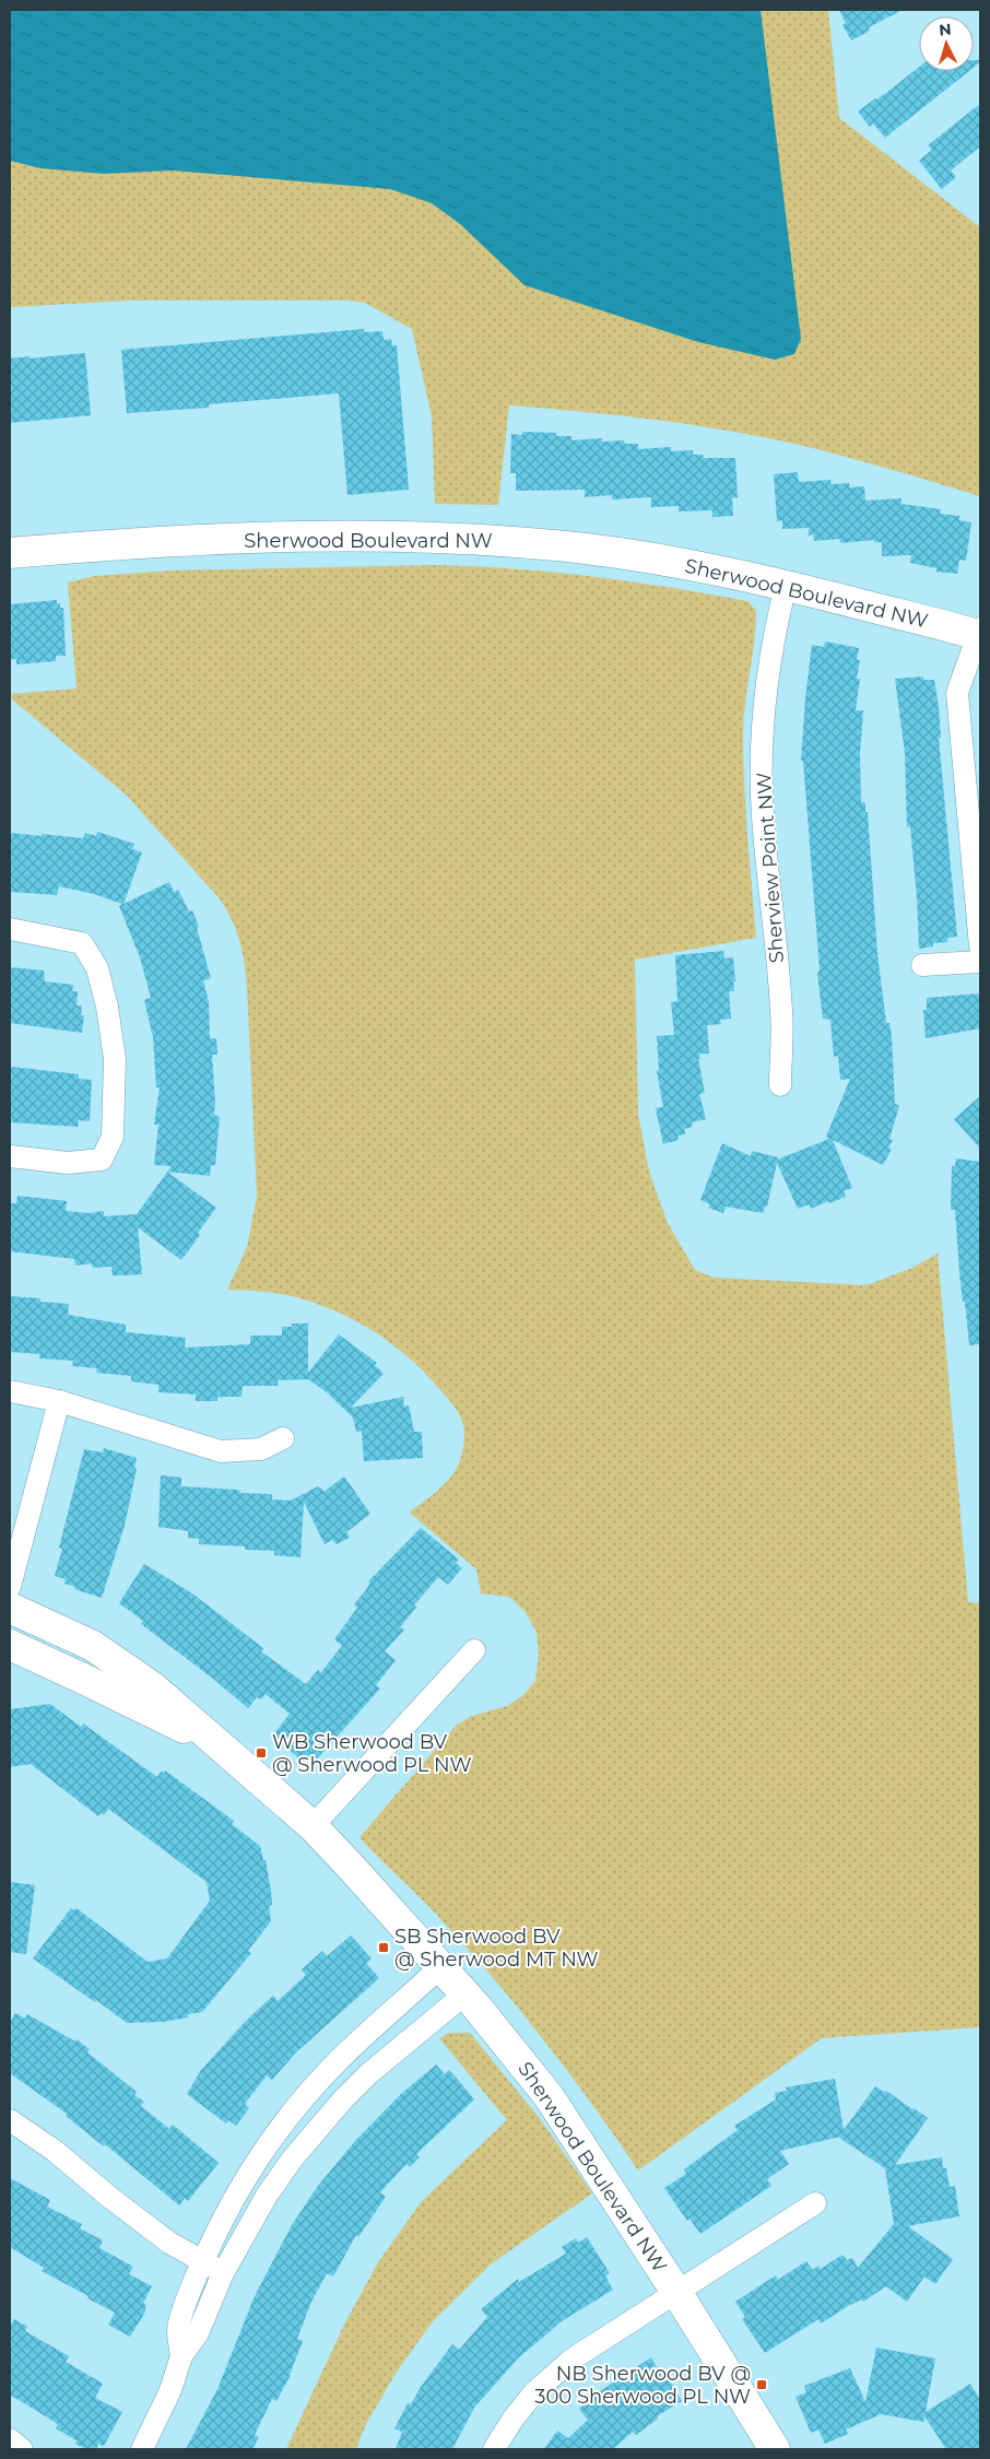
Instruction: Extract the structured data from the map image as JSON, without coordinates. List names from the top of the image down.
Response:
{
  "streets": {
    "street": ["Sherwood Boulevard NW", "Sherview Point NW"]
  },
  "crossings": [
    ["Sherwood Boulevard NW", "Sherview Point NW"]
  ],
  "places": {
    "transit": ["WB Sherwood BV @ Sherwood PL NW", "SB Sherwood BV @ Sherwood MT NW", "NB Sherwood BV @ 300 Sherwood PL NW"]
  },
  "north": "top"
}
